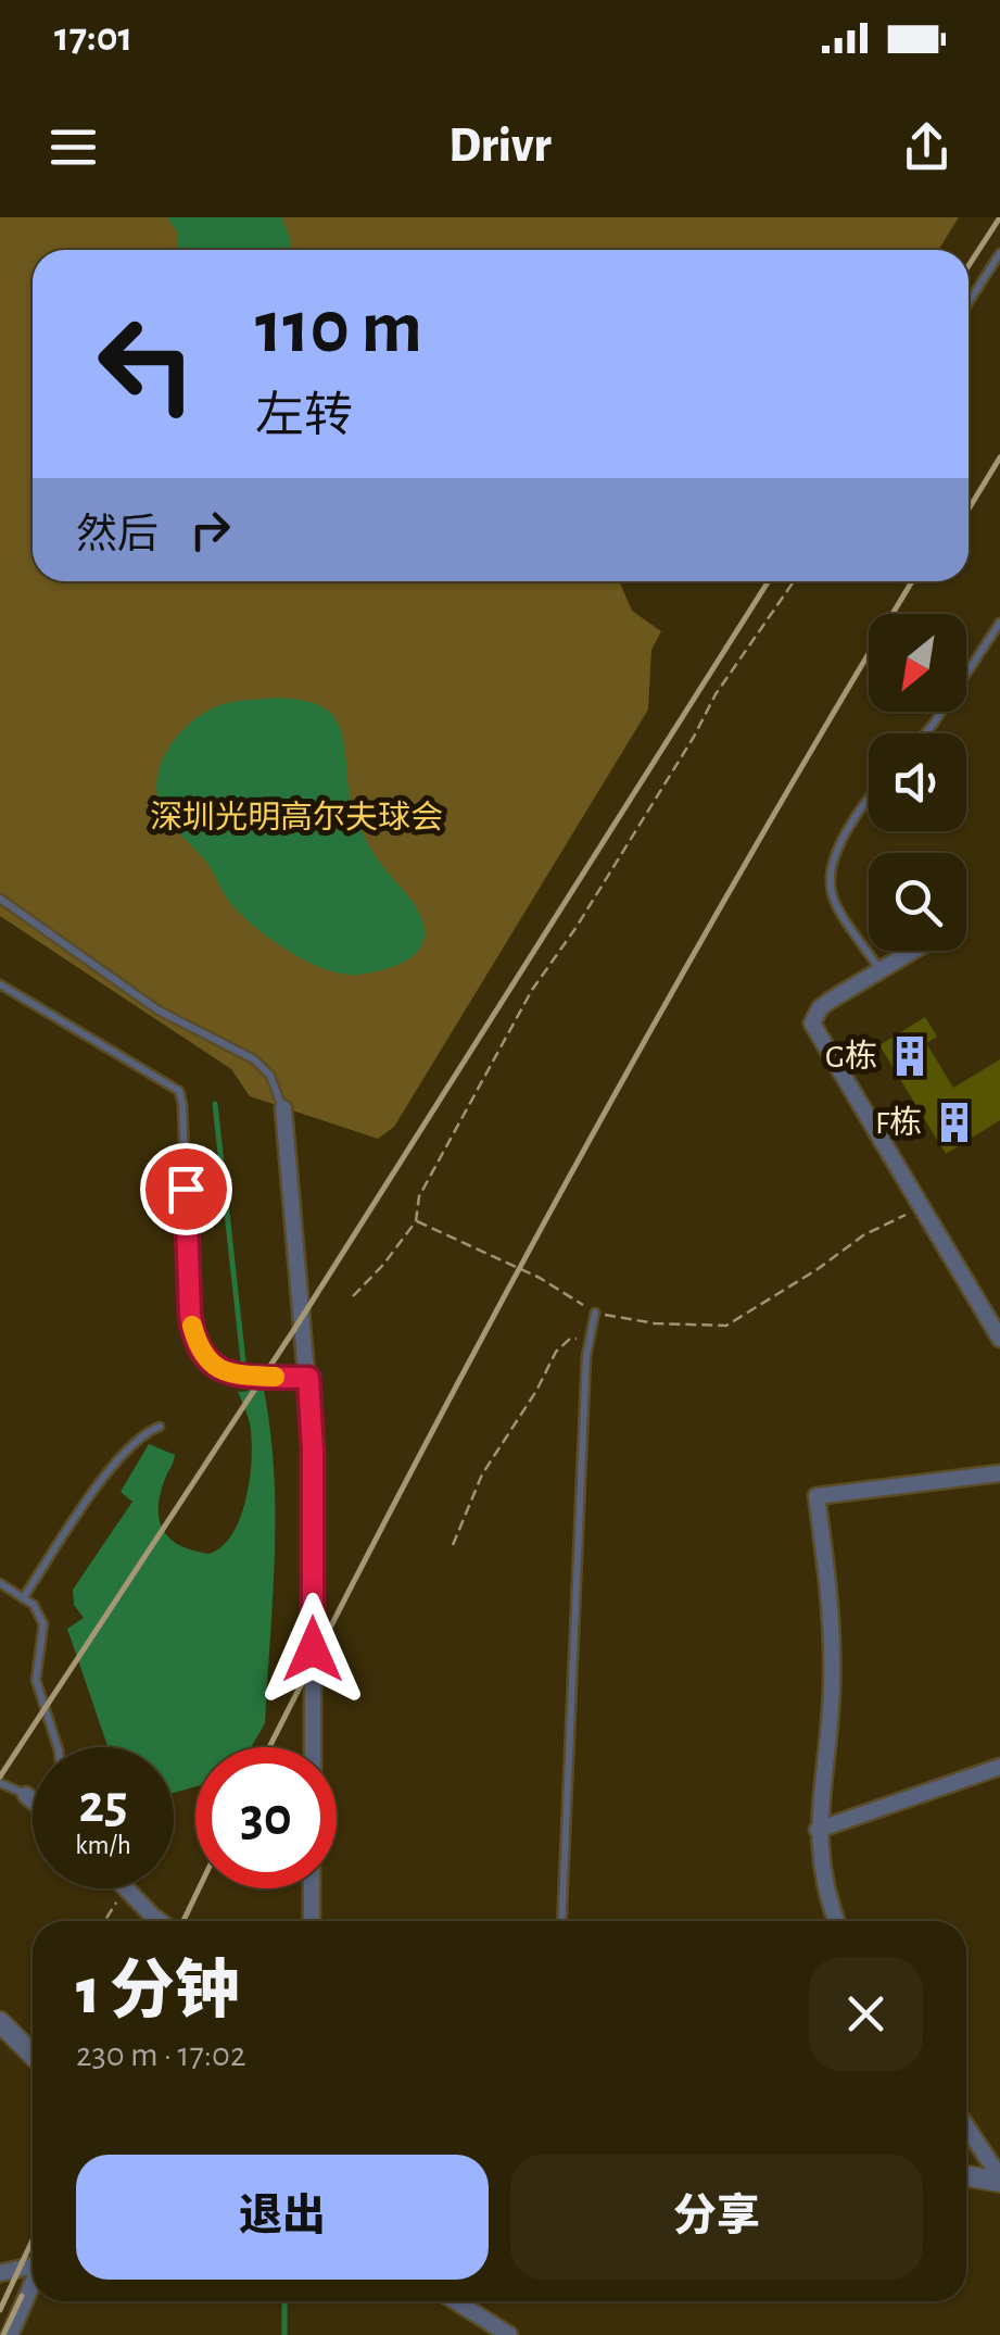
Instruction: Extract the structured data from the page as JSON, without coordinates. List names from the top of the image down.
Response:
{
  "parks": ["深圳光明高尔夫球会"],
  "places": {
    "building": ["G栋", "F栋"]
  },
  "north": "bottom left",
  "page": {
    "status": "17:01",
    "header": "Drivr",
    "turn": ["110 m", "左转"],
    "then": "然后",
    "speed": "25 km/h",
    "limit": "30",
    "heading": ["1 分钟", "230 m · 17:02"],
    "buttons": ["退出", "分享"]
  }
}
